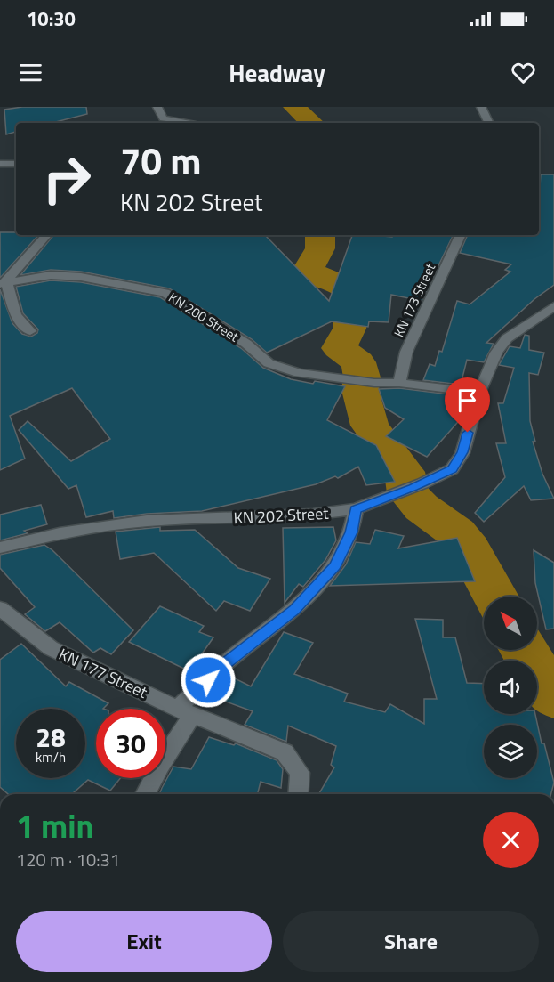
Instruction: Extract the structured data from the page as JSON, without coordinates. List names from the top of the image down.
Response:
{
  "streets": {
    "street": [
      "KN 173 Street",
      "KN 200 Street",
      "KN 202 Street",
      "KN 177 Street"
    ]
  },
  "crossings": [
    ["KN 173 Street", "KN 200 Street"],
    ["KN 200 Street", "KN 202 Street"]
  ],
  "north": "top left",
  "page": {
    "status": "10:30",
    "header": "Headway",
    "turn": ["70 m", "KN 202 Street"],
    "speed": "28 km/h",
    "limit": "30",
    "heading": ["1 min", "120 m · 10:31"],
    "buttons": ["Exit", "Share"]
  }
}
